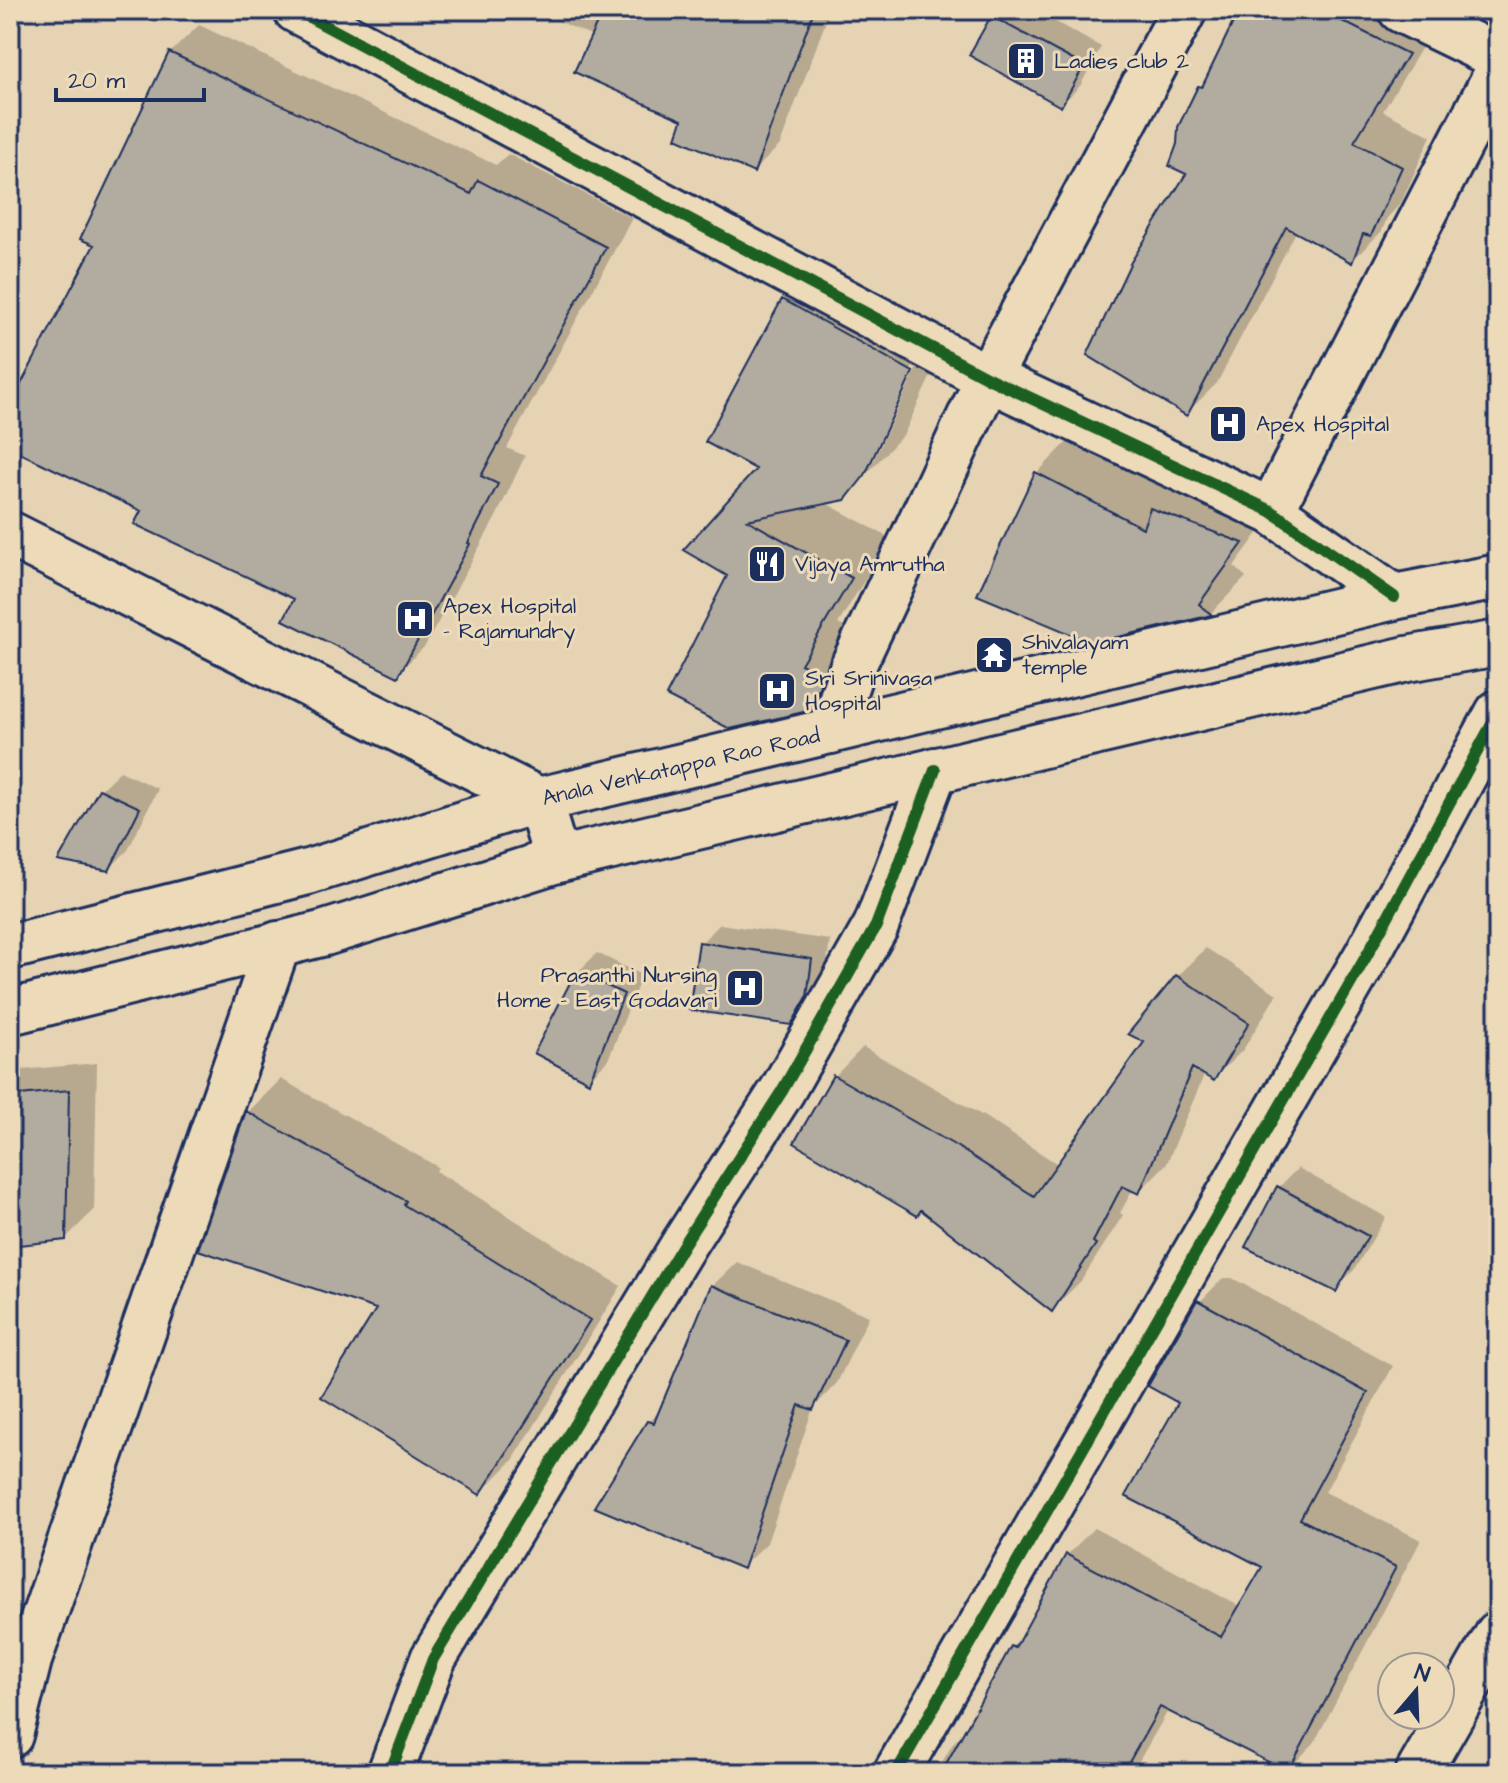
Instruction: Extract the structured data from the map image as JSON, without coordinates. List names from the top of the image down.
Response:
{
  "streets": {
    "street": ["Anala Venkatappa Rao Road"]
  },
  "places": {
    "building": ["Ladies club 2"],
    "hospital": [
      "Apex Hospital",
      "Apex Hospital - Rajamundry",
      "Sri Srinivasa Hospital",
      "Prasanthi Nursing Home - East Godavari"
    ],
    "restaurant": ["Vijaya Amrutha"],
    "temple": ["Shivalayam temple"]
  },
  "scale_bar": "20 m",
  "north": "top"
}
